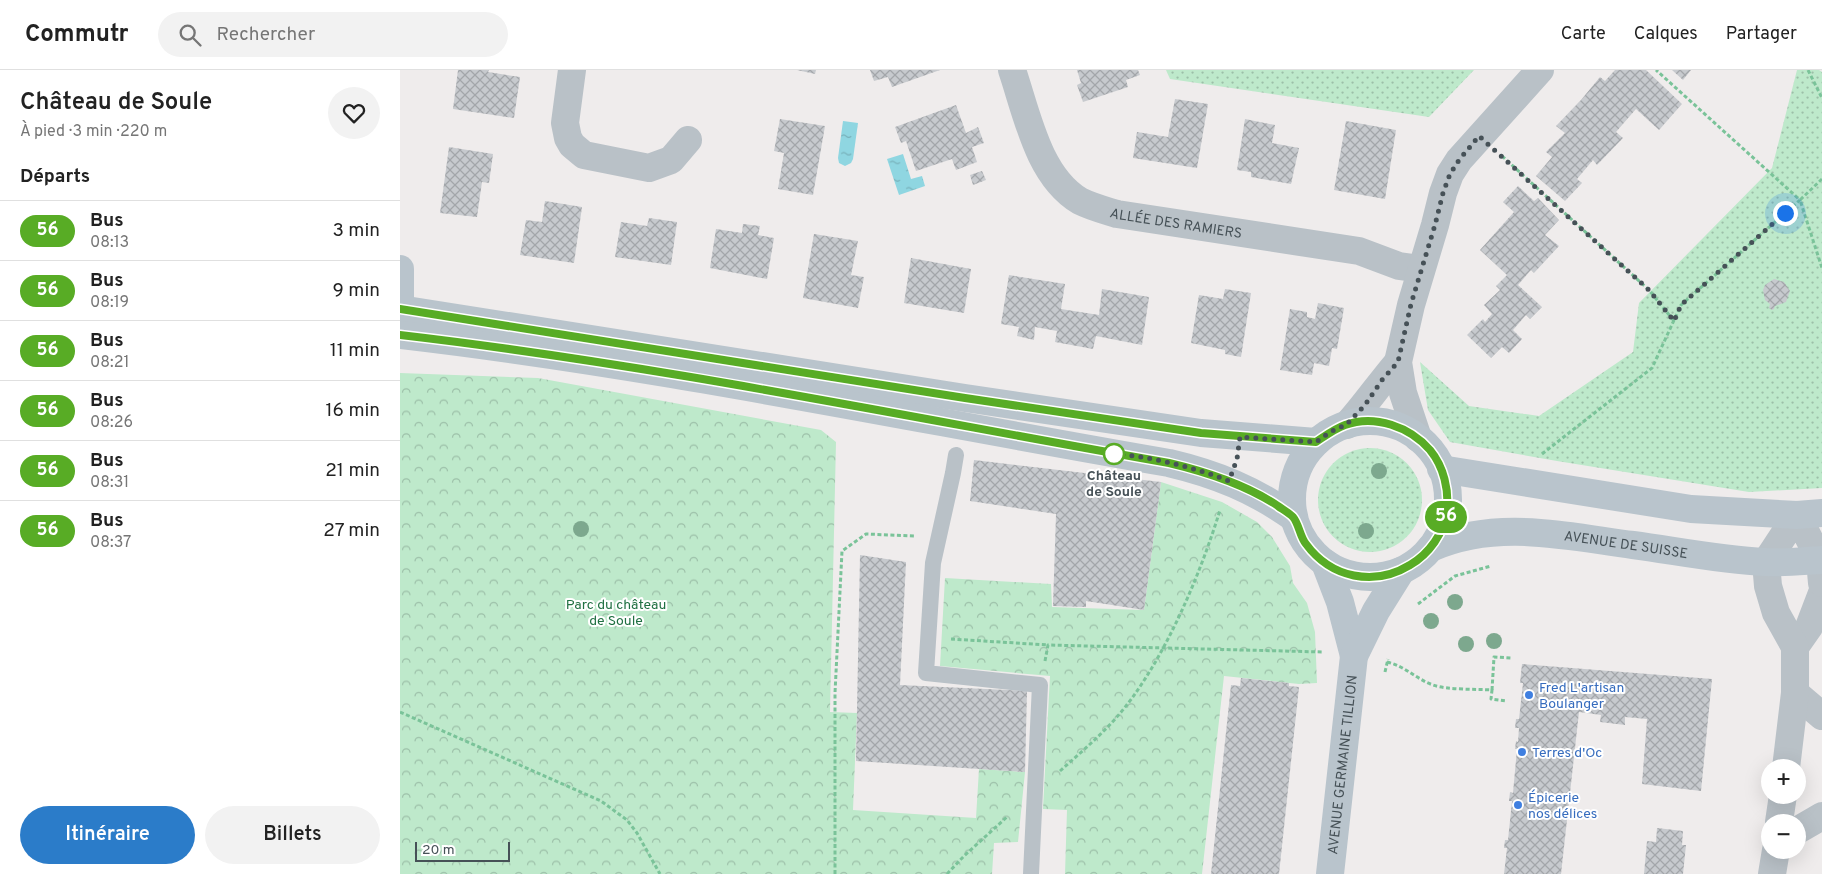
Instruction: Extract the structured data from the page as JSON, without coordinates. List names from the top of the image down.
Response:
{
  "streets": {
    "street": ["ALLÉE DES RAMIERS", "AVENUE DE SUISSE", "AVENUE GERMAINE TILLION"]
  },
  "crossings": [
    ["AVENUE DE SUISSE", "AVENUE GERMAINE TILLION"]
  ],
  "parks": ["Parc du château de Soule"],
  "places": [
    "Château de Soule",
    "Fred L'artisan Boulanger",
    "Terres d'Oc",
    "Épicerie nos délices"
  ],
  "lines": ["bus line 56"],
  "scale_bar": "20 m",
  "page": {
    "header": "Commutr",
    "search": "Rechercher",
    "nav": ["Carte", "Calques", "Partager"],
    "heading": [
      ["Château de Soule", "À pied · 3 min · 220 m"],
      "Départs"
    ],
    "on_map": "56",
    "list": [
      {
        "mark": "56",
        "name": "Bus",
        "note": "08:13",
        "value": "3 min"
      },
      {
        "mark": "56",
        "name": "Bus",
        "note": "08:19",
        "value": "9 min"
      },
      {
        "mark": "56",
        "name": "Bus",
        "note": "08:21",
        "value": "11 min"
      },
      {
        "mark": "56",
        "name": "Bus",
        "note": "08:26",
        "value": "16 min"
      },
      {
        "mark": "56",
        "name": "Bus",
        "note": "08:31",
        "value": "21 min"
      },
      {
        "mark": "56",
        "name": "Bus",
        "note": "08:37",
        "value": "27 min"
      }
    ],
    "map_buttons": ["+", "−"],
    "buttons": ["Itinéraire", "Billets"],
    "scale": "20 m"
  }
}
